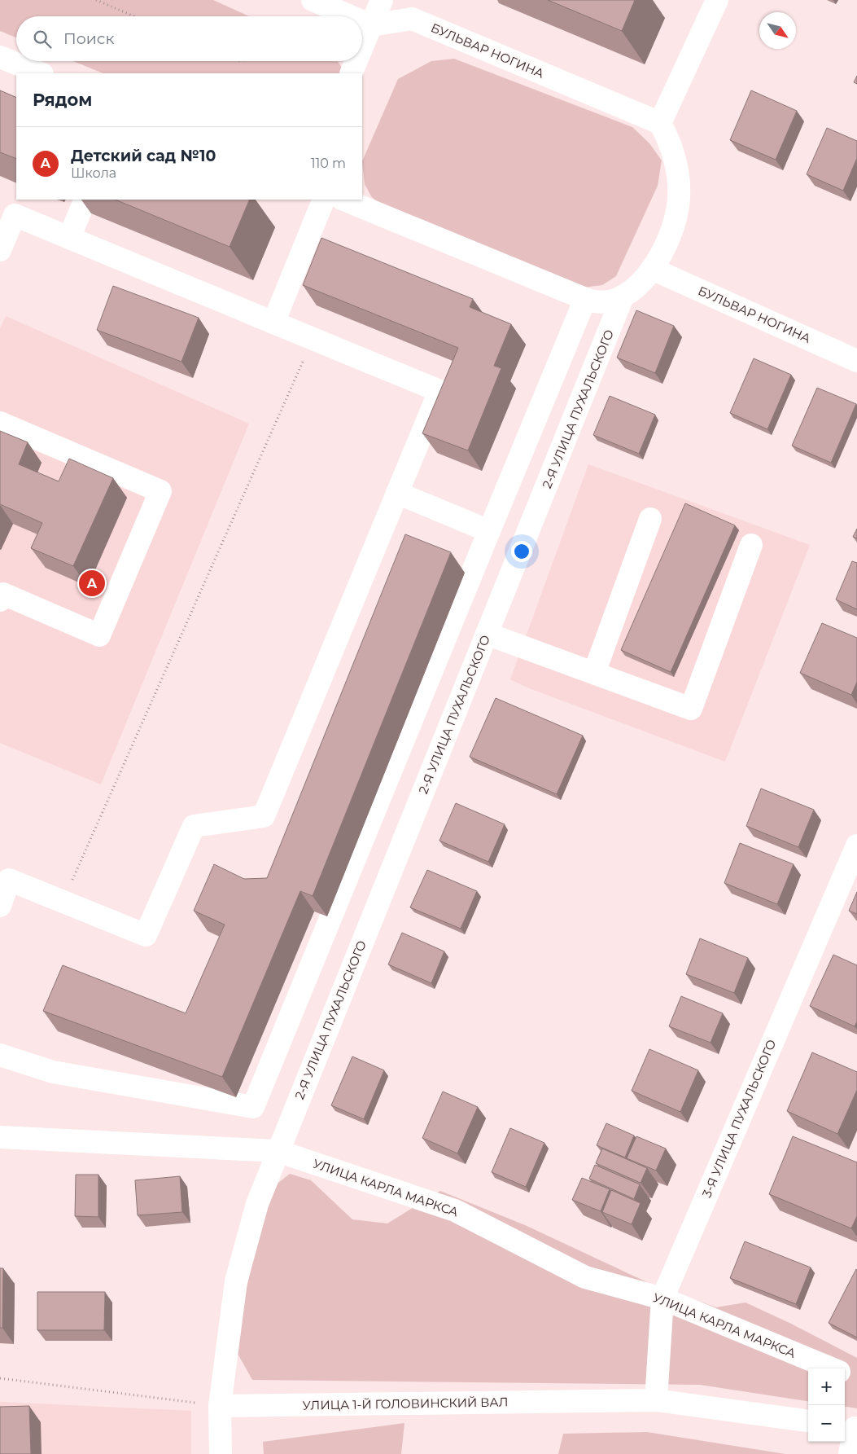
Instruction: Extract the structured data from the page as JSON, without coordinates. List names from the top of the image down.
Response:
{
  "streets": {
    "street": [
      "БУЛЬВАР НОГИНА",
      "2-Я УЛИЦА ПУХАЛЬСКОГО",
      "3-Я УЛИЦА ПУХАЛЬСКОГО",
      "УЛИЦА КАРЛА МАРКСА",
      "УЛИЦА 1-Й ГОЛОВИНСКИЙ ВАЛ"
    ]
  },
  "crossings": [
    ["БУЛЬВАР НОГИНА", "2-Я УЛИЦА ПУХАЛЬСКОГО"],
    ["2-Я УЛИЦА ПУХАЛЬСКОГО", "УЛИЦА КАРЛА МАРКСА"],
    ["2-Я УЛИЦА ПУХАЛЬСКОГО", "УЛИЦА 1-Й ГОЛОВИНСКИЙ ВАЛ"],
    ["3-Я УЛИЦА ПУХАЛЬСКОГО", "УЛИЦА КАРЛА МАРКСА"],
    ["3-Я УЛИЦА ПУХАЛЬСКОГО", "УЛИЦА 1-Й ГОЛОВИНСКИЙ ВАЛ"]
  ],
  "north": "bottom right",
  "page": {
    "search": "Поиск",
    "heading": "Рядом",
    "list": [
      {
        "mark": "A",
        "name": "Детский сад №10",
        "note": "Школа",
        "value": "110 m"
      }
    ],
    "pins": "A",
    "map_buttons": ["+", "−"]
  }
}
